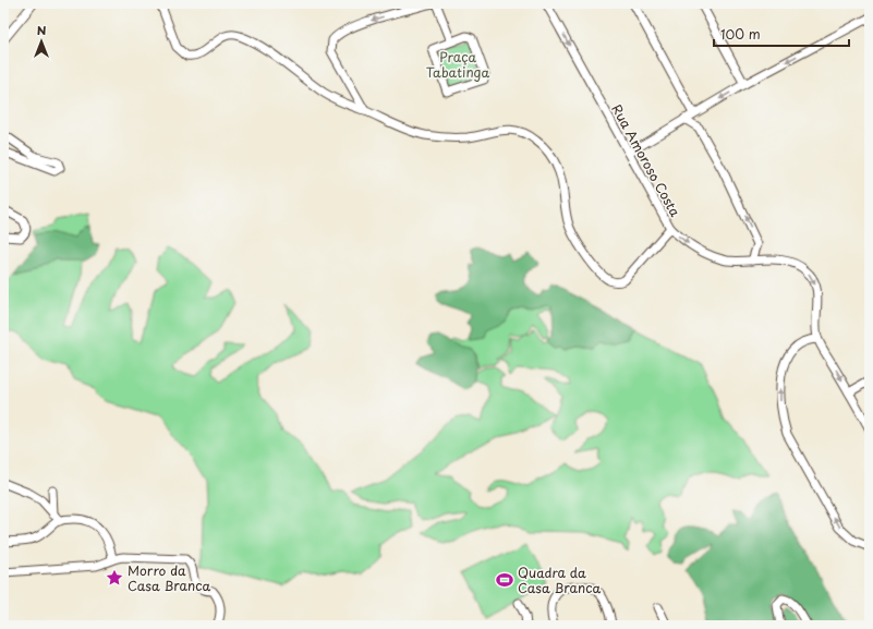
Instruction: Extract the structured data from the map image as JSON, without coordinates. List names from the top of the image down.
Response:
{
  "streets": {
    "street": ["Rua Amoroso Costa"]
  },
  "one_way": ["Rua Amoroso Costa"],
  "parks": ["Praça Tabatinga"],
  "places": {
    "place": ["Morro da Casa Branca"],
    "sports": ["Quadra da Casa Branca"]
  },
  "scale_bar": "100 m",
  "north": "top"
}
